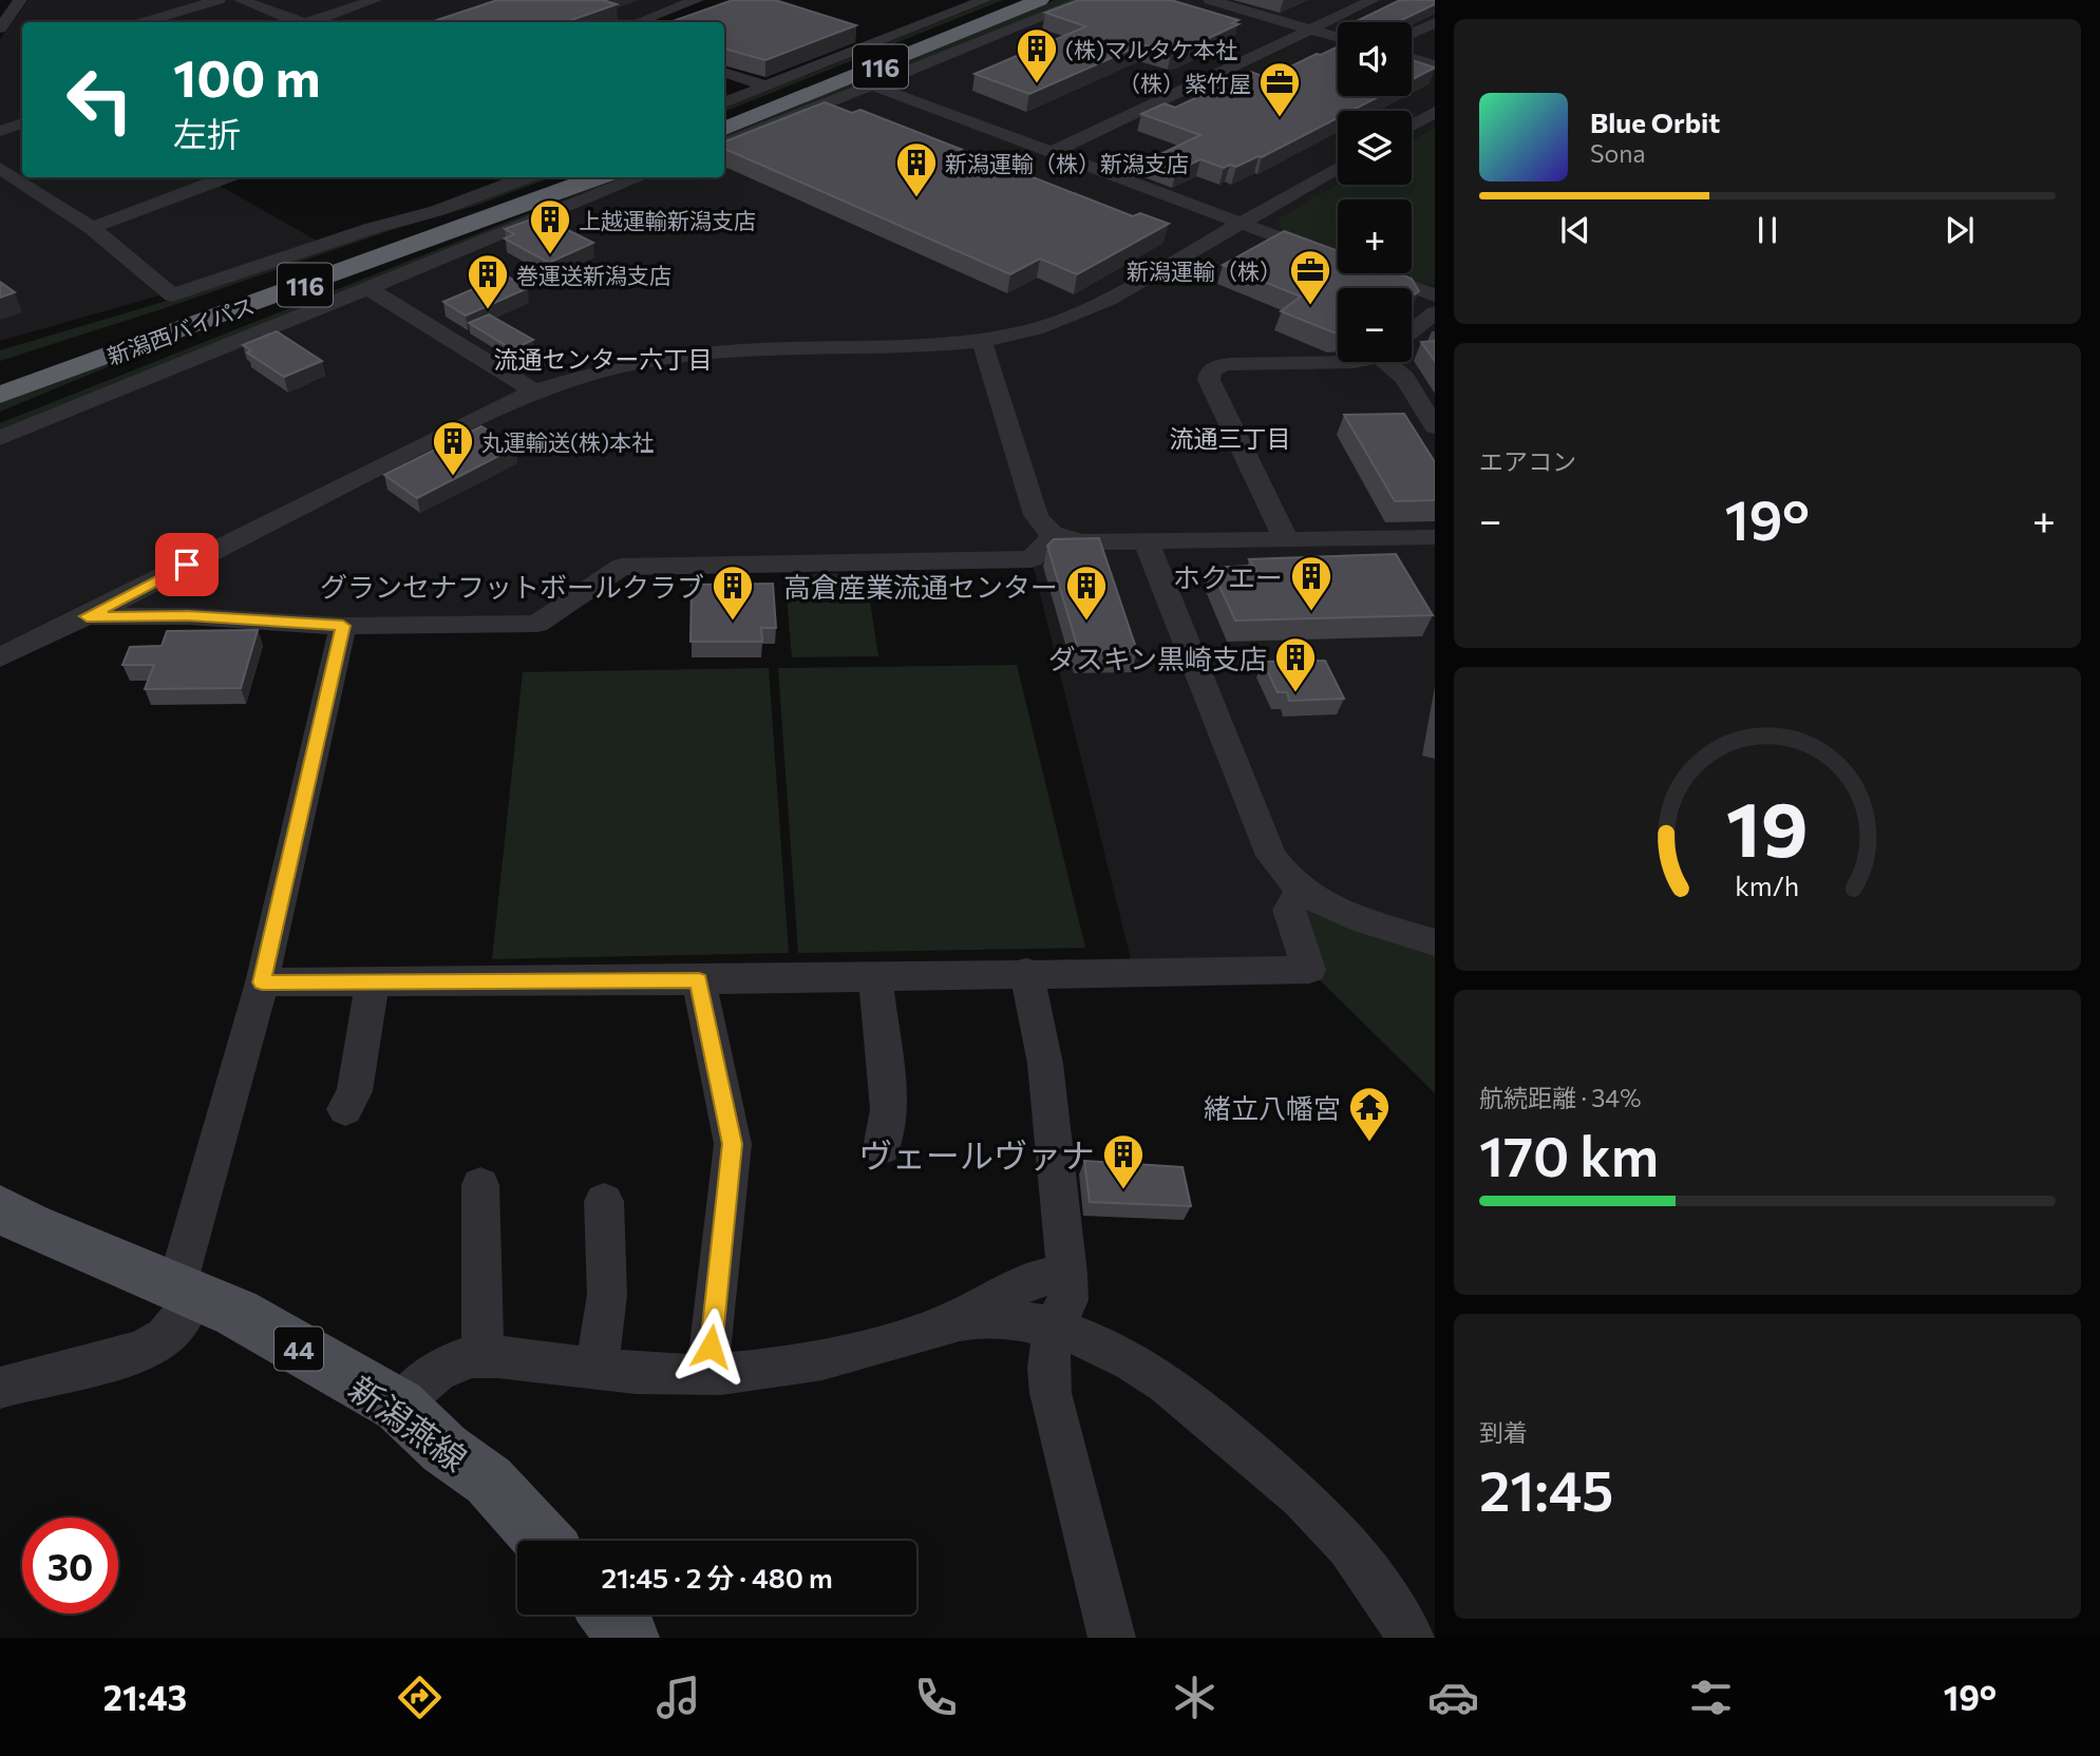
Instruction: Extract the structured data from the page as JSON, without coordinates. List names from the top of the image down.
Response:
{
  "streets": {
    "highway": ["116", "新潟西バイパス"],
    "main road": ["44", "新潟燕線"]
  },
  "districts": ["流通センター六丁目", "流通三丁目"],
  "places": {
    "building": [
      "(株)マルタケ本社",
      "新潟運輸（株）新潟支店",
      "上越運輸新潟支店",
      "巻運送新潟支店",
      "丸運輸送(株)本社",
      "ホクエー",
      "グランセナフットボールクラブ",
      "高倉産業流通センター",
      "ダスキン黒崎支店",
      "ヴェールヴァナ"
    ],
    "office": ["（株）紫竹屋", "新潟運輸（株）"],
    "temple": ["緒立八幡宮"]
  },
  "page": {
    "map_buttons": ["+", "−"],
    "turn": ["100 m", "左折"],
    "song": ["Blue Orbit", "Sona"],
    "tile": [
      "エアコン",
      ["航続距離 · 34%", "170 km"],
      ["到着", "21:45"]
    ],
    "heat": ["−", "19°", "+"],
    "limit": "30",
    "trip": "21:45 · 2 分 · 480 m",
    "tabs": ["21:43", "19°"],
    "gauge": ["19", "km/h"]
  }
}
